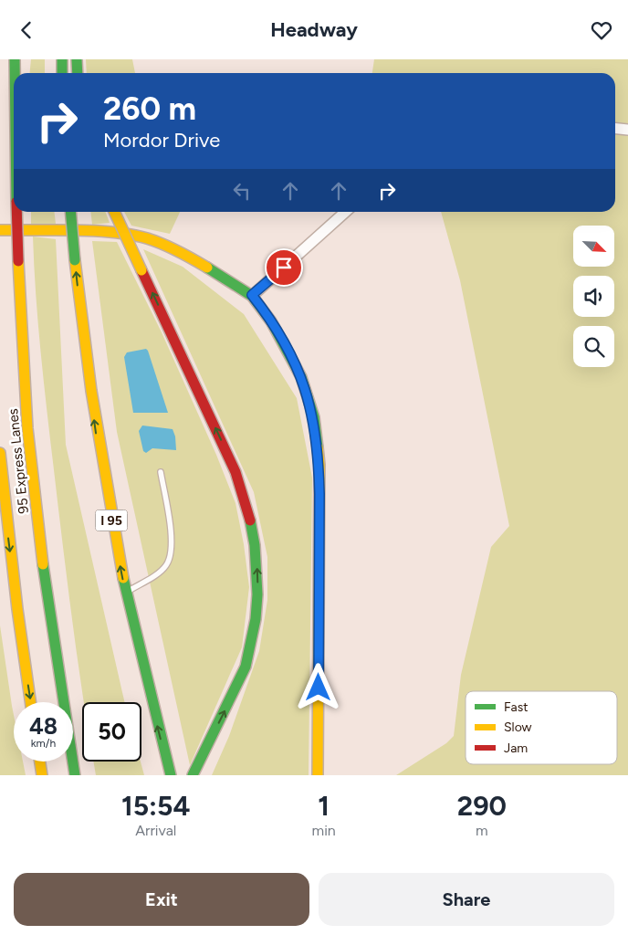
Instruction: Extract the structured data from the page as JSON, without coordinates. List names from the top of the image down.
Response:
{
  "streets": {
    "main road": ["95 Express Lanes", "I 95"]
  },
  "legend": ["Fast", "Slow", "Jam"],
  "north": "bottom right",
  "page": {
    "header": "Headway",
    "turn": ["260 m", "Mordor Drive"],
    "speed": "48 km/h",
    "limit": "50",
    "eta": [
      "15:54",
      "Arrival",
      "1",
      "min",
      "290",
      "m"
    ],
    "buttons": ["Exit", "Share"]
  }
}
